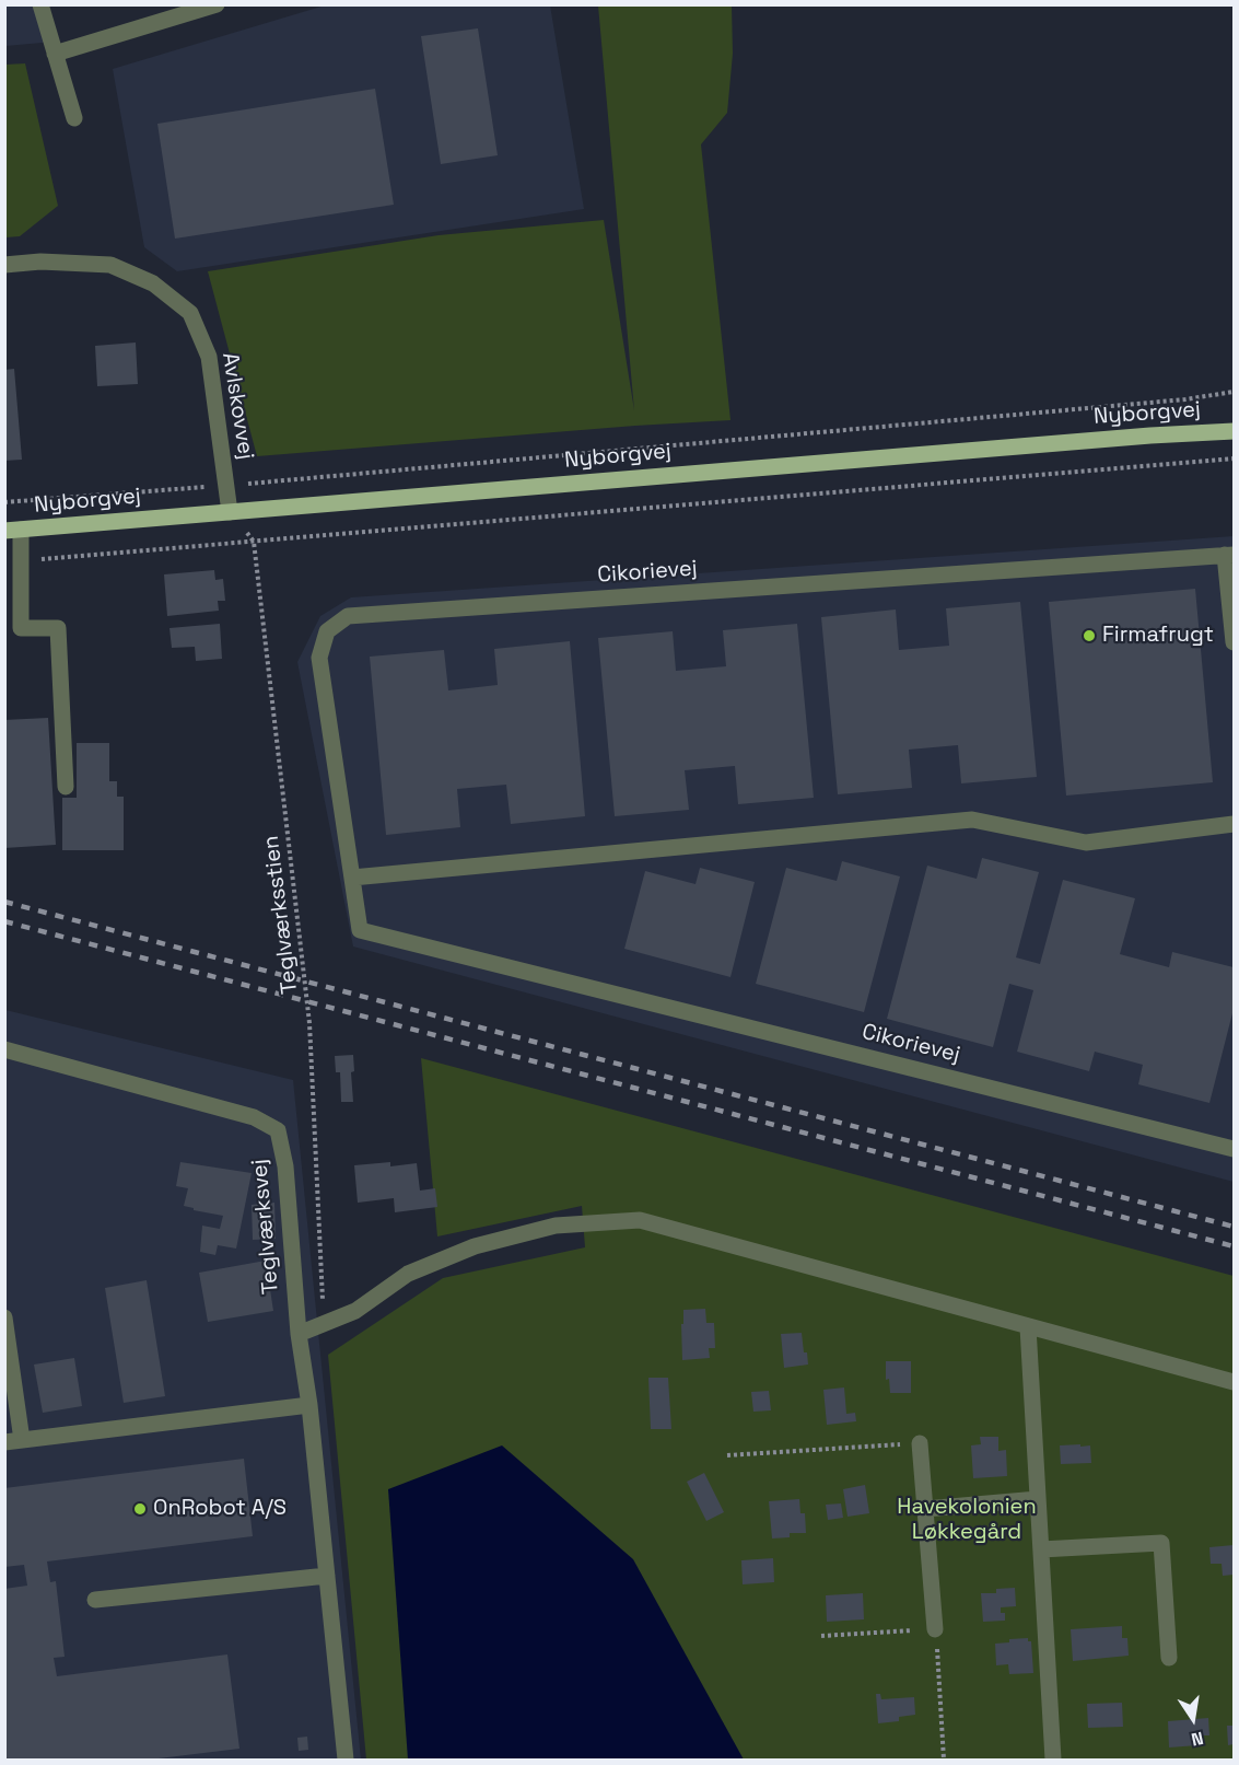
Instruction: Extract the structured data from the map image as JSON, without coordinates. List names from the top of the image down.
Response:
{
  "streets": {
    "main road": ["Nyborgvej"],
    "street": ["Avlskovvej", "Cikorievej", "Teglværksvej"],
    "path": ["Teglværksstien"]
  },
  "crossings": [
    ["Avlskovvej", "Nyborgvej"]
  ],
  "parks": ["Havekolonien Løkkegård"],
  "places": ["Firmafrugt", "OnRobot A/S"],
  "north": "bottom"
}
